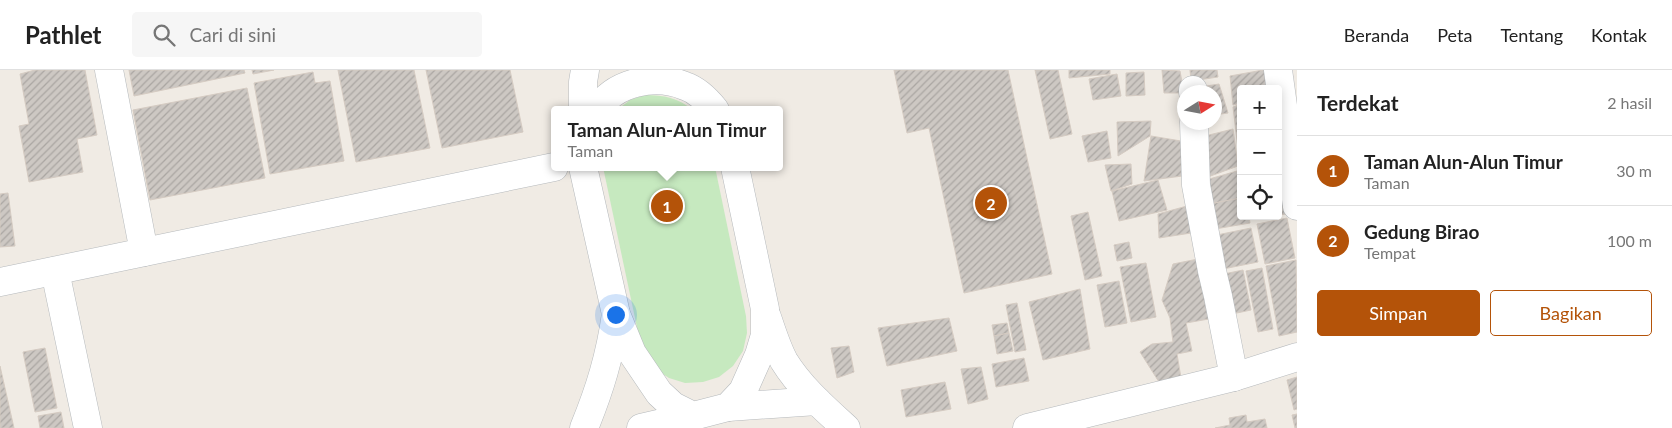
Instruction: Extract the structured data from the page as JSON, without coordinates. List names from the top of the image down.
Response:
{
  "north": "right",
  "page": {
    "header": "Pathlet",
    "search": "Cari di sini",
    "nav": [
      "Beranda",
      "Peta",
      "Tentang",
      "Kontak"
    ],
    "heading": ["Terdekat", "2 hasil"],
    "map_buttons": ["+", "−"],
    "popup": ["Taman Alun-Alun Timur", "Taman"],
    "list": [
      {
        "mark": "1",
        "name": "Taman Alun-Alun Timur",
        "note": "Taman",
        "value": "30 m"
      },
      {
        "mark": "2",
        "name": "Gedung Birao",
        "note": "Tempat",
        "value": "100 m"
      }
    ],
    "pins": ["2", "1"],
    "buttons": ["Simpan", "Bagikan"]
  }
}
